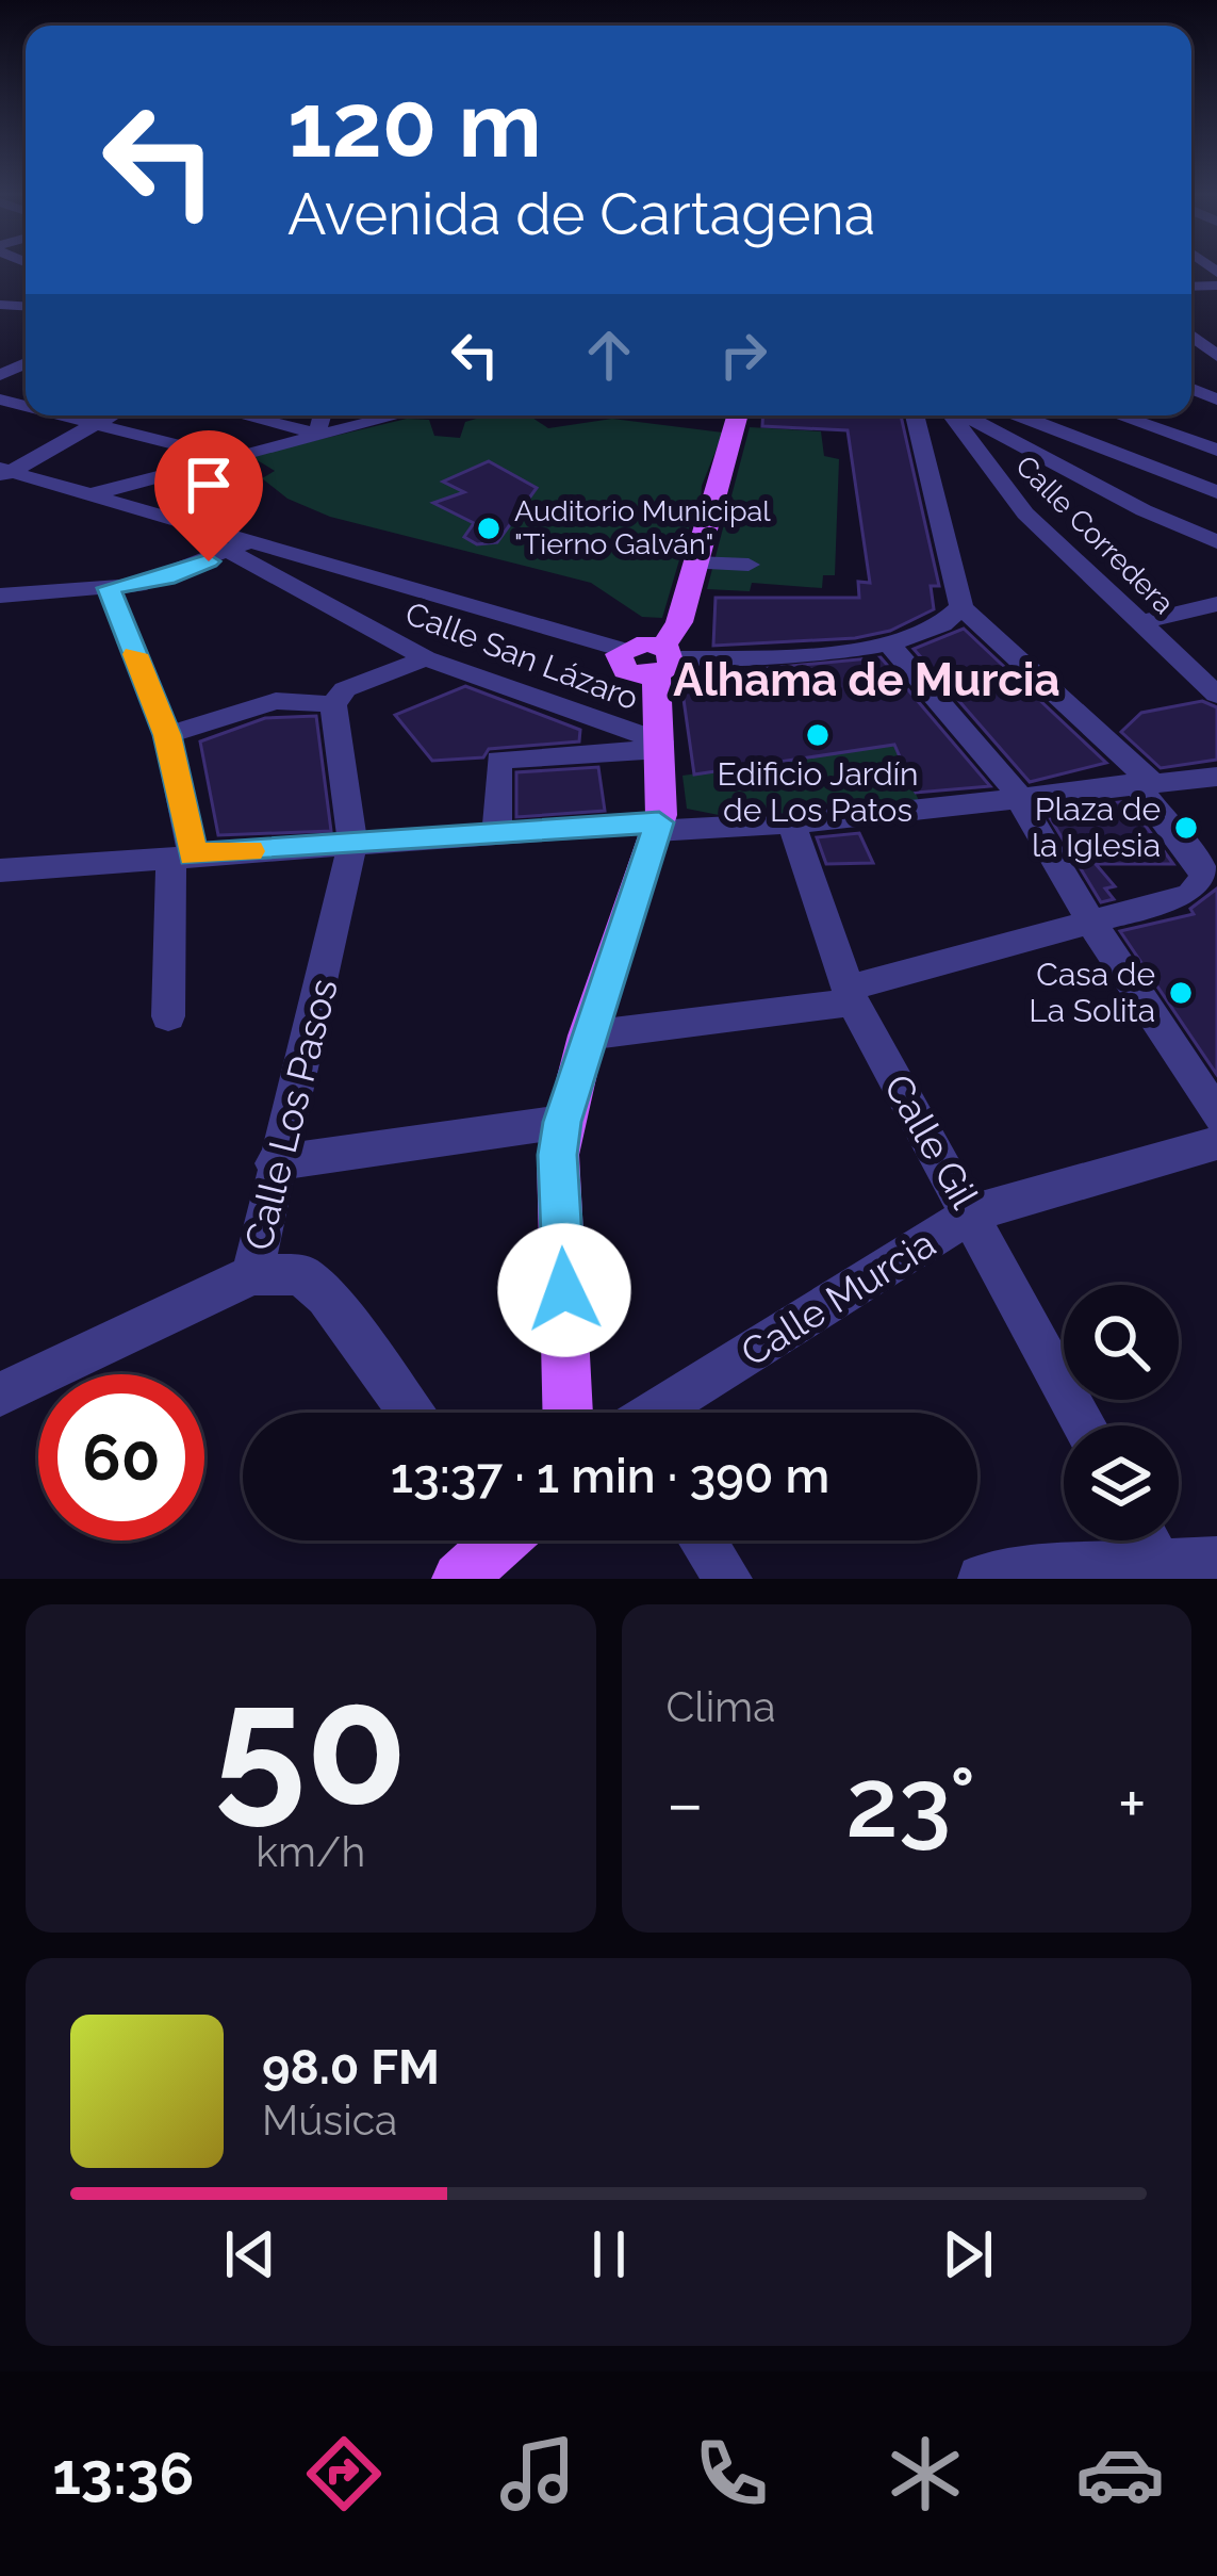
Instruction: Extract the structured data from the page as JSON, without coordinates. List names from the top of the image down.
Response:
{
  "streets": {
    "street": [
      "Calle Corredera",
      "Calle San Lázaro",
      "Calle Los Pasos",
      "Calle Gil",
      "Calle Murcia"
    ]
  },
  "crossings": [
    ["Calle Gil", "Calle Murcia"]
  ],
  "districts": ["Alhama de Murcia"],
  "places": [
    "Auditorio Municipal \"Tierno Galván\"",
    "Edificio Jardín de Los Patos",
    "Plaza de la Iglesia",
    "Casa de La Solita"
  ],
  "page": {
    "turn": ["120 m", "Avenida de Cartagena"],
    "limit": "60",
    "trip": "13:37 · 1 min · 390 m",
    "tile": [
      ["50", "km/h"],
      "Clima"
    ],
    "heat": ["−", "23°", "+"],
    "song": ["98.0 FM", "Música"],
    "tabs": "13:36"
  }
}
